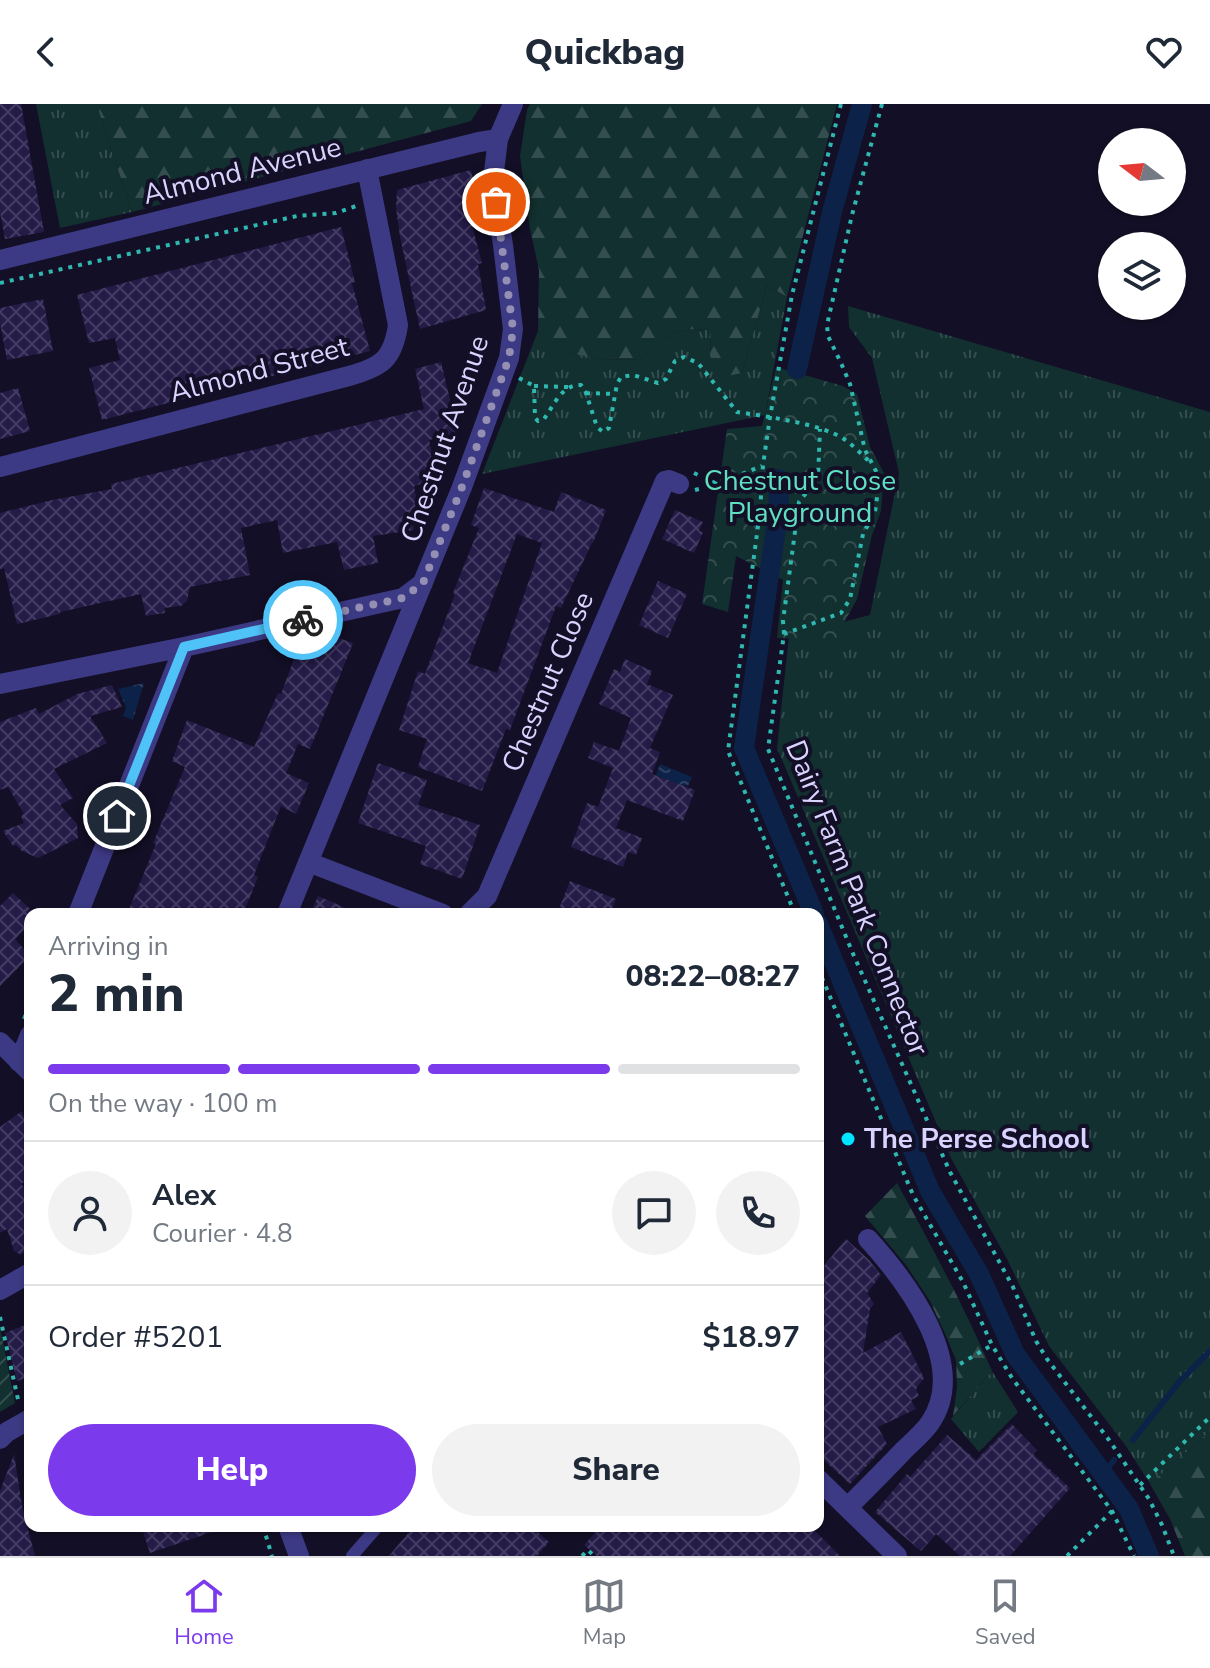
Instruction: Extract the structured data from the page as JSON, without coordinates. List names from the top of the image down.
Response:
{
  "streets": {
    "street": [
      "Almond Avenue",
      "Almond Street",
      "Chestnut Avenue",
      "Chestnut Close"
    ],
    "path": ["Dairy Farm Park Connector"]
  },
  "crossings": [
    ["Almond Avenue", "Almond Street"],
    ["Almond Avenue", "Chestnut Avenue"]
  ],
  "parks": ["Chestnut Close Playground"],
  "places": ["The Perse School"],
  "north": "left",
  "page": {
    "header": "Quickbag",
    "heading": ["2 min", "Arriving in", "08:22–08:27"],
    "panel": [
      "Alex",
      "Courier · 4.8",
      "Order #5201",
      "$18.97"
    ],
    "bar": "On the way · 100 m",
    "buttons": ["Help", "Share"],
    "tabs": ["Home", "Map", "Saved"]
  }
}
